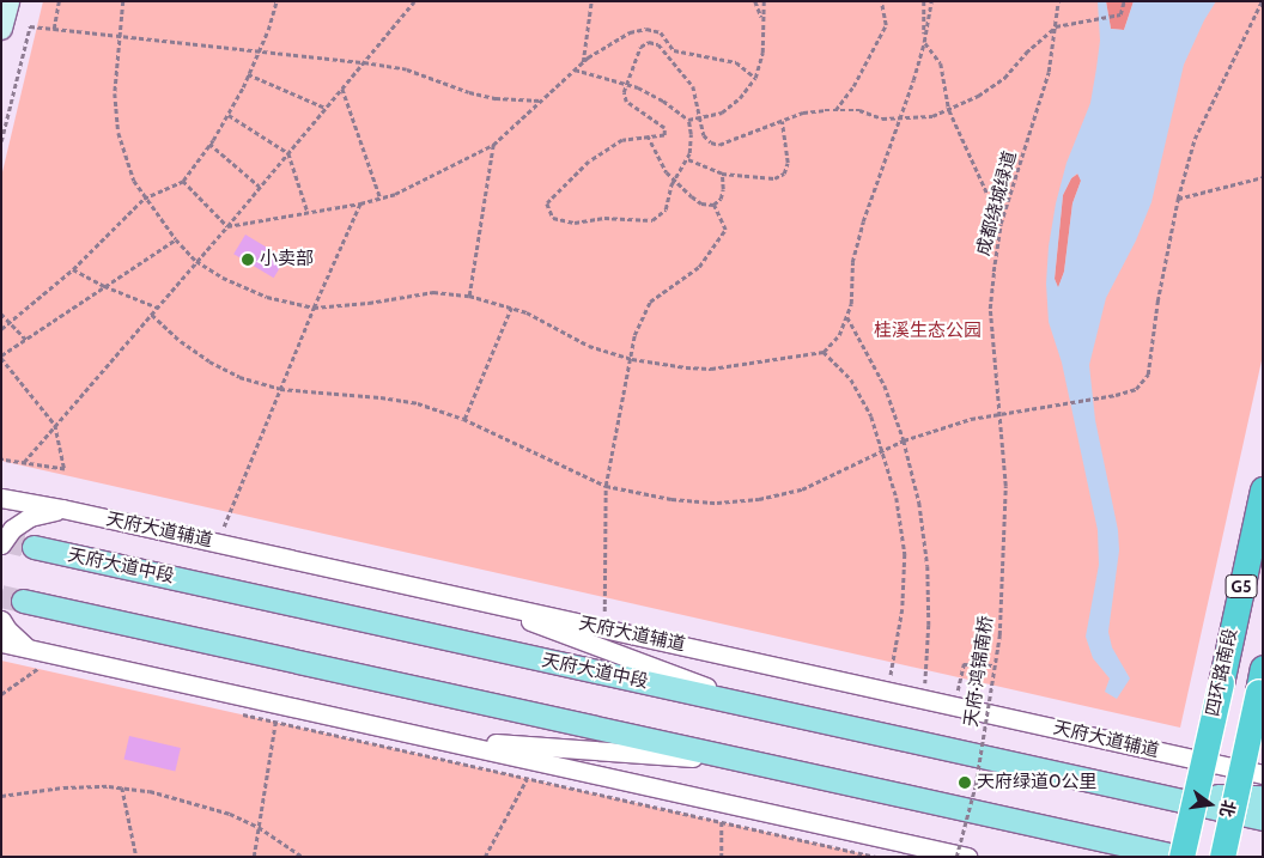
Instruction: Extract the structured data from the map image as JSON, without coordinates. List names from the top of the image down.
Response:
{
  "streets": {
    "highway": ["G5", "四环路南段"],
    "main road": ["天府大道中段"],
    "street": ["天府大道辅道"],
    "path": ["成都绕城绿道", "天府·鸿锦南桥"]
  },
  "crossings": [
    ["成都绕城绿道", "天府·鸿锦南桥"]
  ],
  "parks": ["桂溪生态公园"],
  "places": ["小卖部", "天府绿道0公里"],
  "north": "right"
}
